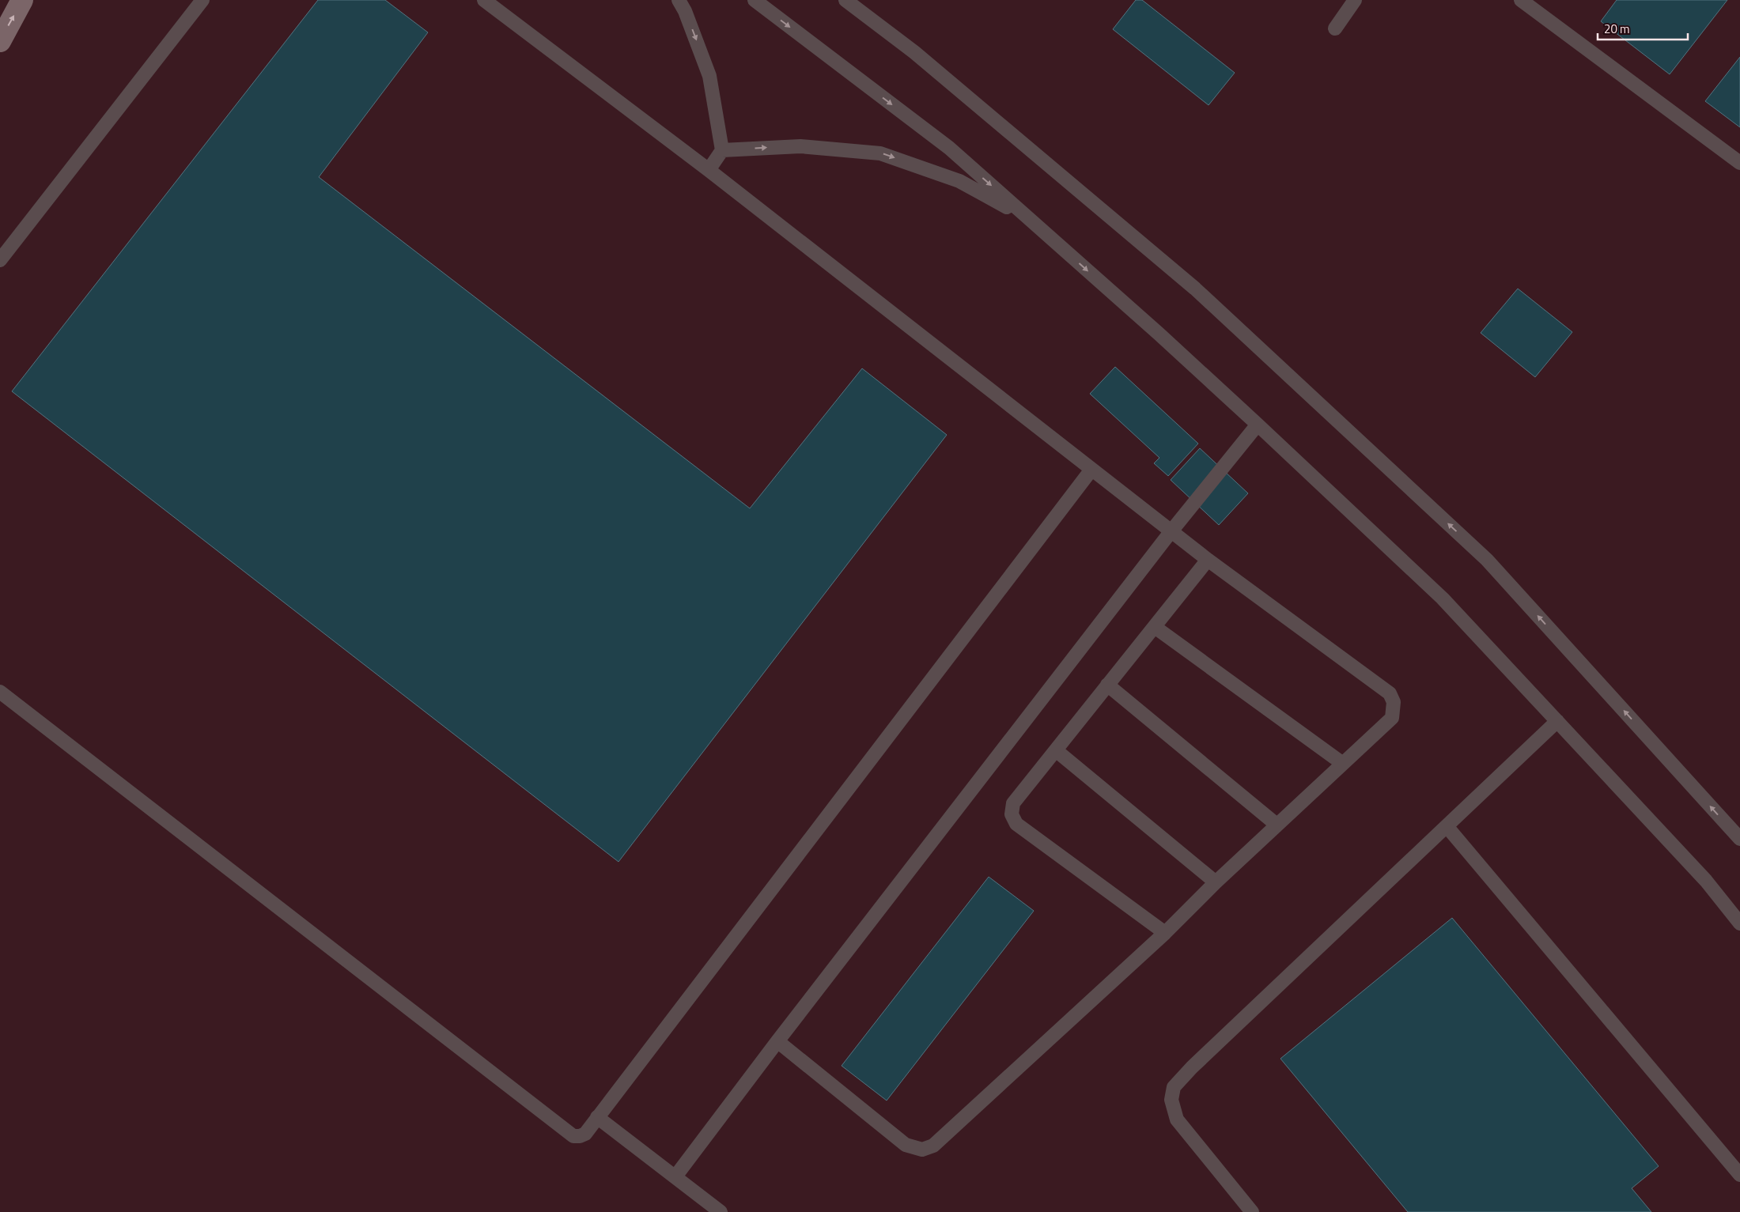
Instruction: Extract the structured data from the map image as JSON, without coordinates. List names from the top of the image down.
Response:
{
  "scale_bar": "20 m"
}
